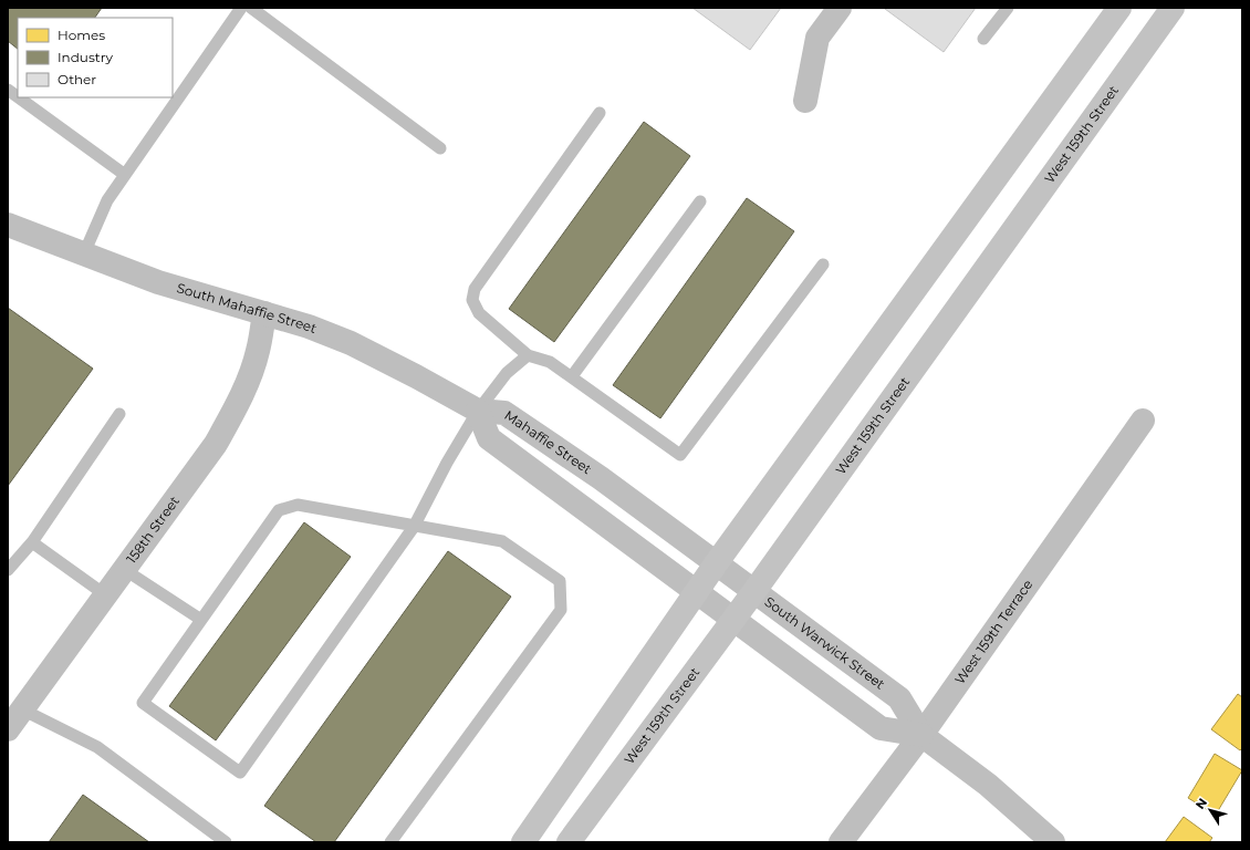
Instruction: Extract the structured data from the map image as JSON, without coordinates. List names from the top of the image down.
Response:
{
  "streets": {
    "main road": ["West 159th Street"],
    "street": [
      "South Mahaffie Street",
      "Mahaffie Street",
      "158th Street",
      "West 159th Terrace",
      "South Warwick Street"
    ]
  },
  "crossings": [
    ["West 159th Street", "South Warwick Street"],
    ["South Mahaffie Street", "Mahaffie Street"],
    ["South Mahaffie Street", "158th Street"],
    ["Mahaffie Street", "South Warwick Street"],
    ["West 159th Terrace", "South Warwick Street"]
  ],
  "legend": ["Homes", "Industry", "Other"],
  "north": "top left"
}
